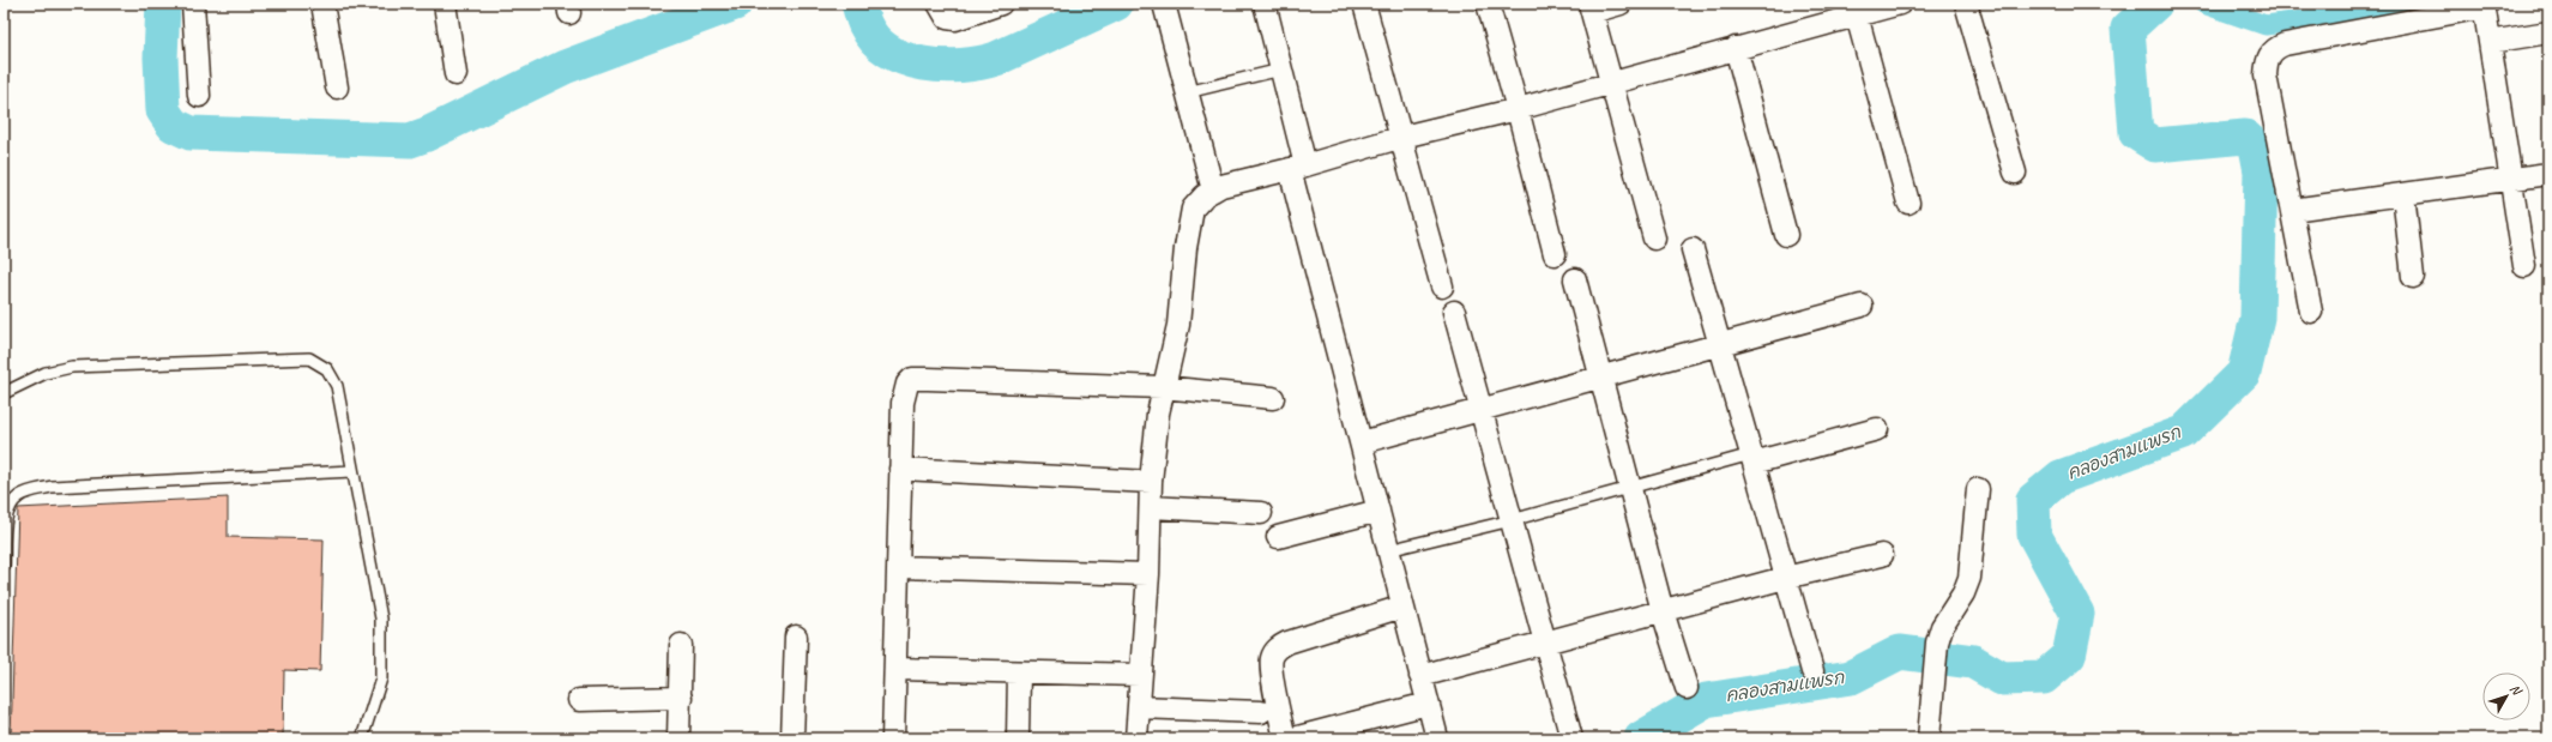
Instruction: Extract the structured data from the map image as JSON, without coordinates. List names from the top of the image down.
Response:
{
  "water": ["คลองสามแพรก"],
  "north": "top right"
}
